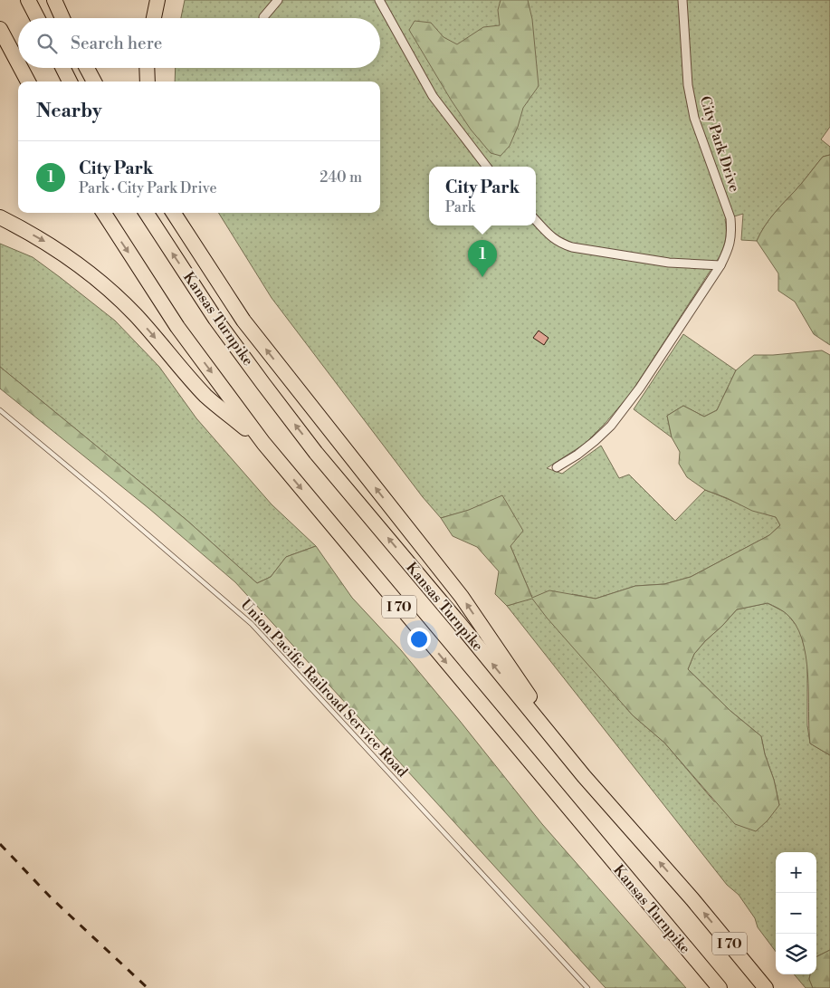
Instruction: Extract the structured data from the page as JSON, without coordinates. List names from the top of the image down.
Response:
{
  "streets": {
    "highway": ["Kansas Turnpike", "I 70"],
    "street": ["City Park Drive"],
    "lane": ["Union Pacific Railroad Service Road"]
  },
  "page": {
    "search": "Search here",
    "heading": "Nearby",
    "list": [
      {
        "mark": "1",
        "name": "City Park",
        "note": "Park · City Park Drive",
        "value": "240 m"
      }
    ],
    "popup": ["City Park", "Park"],
    "pins": "1",
    "map_buttons": ["+", "−"]
  }
}
